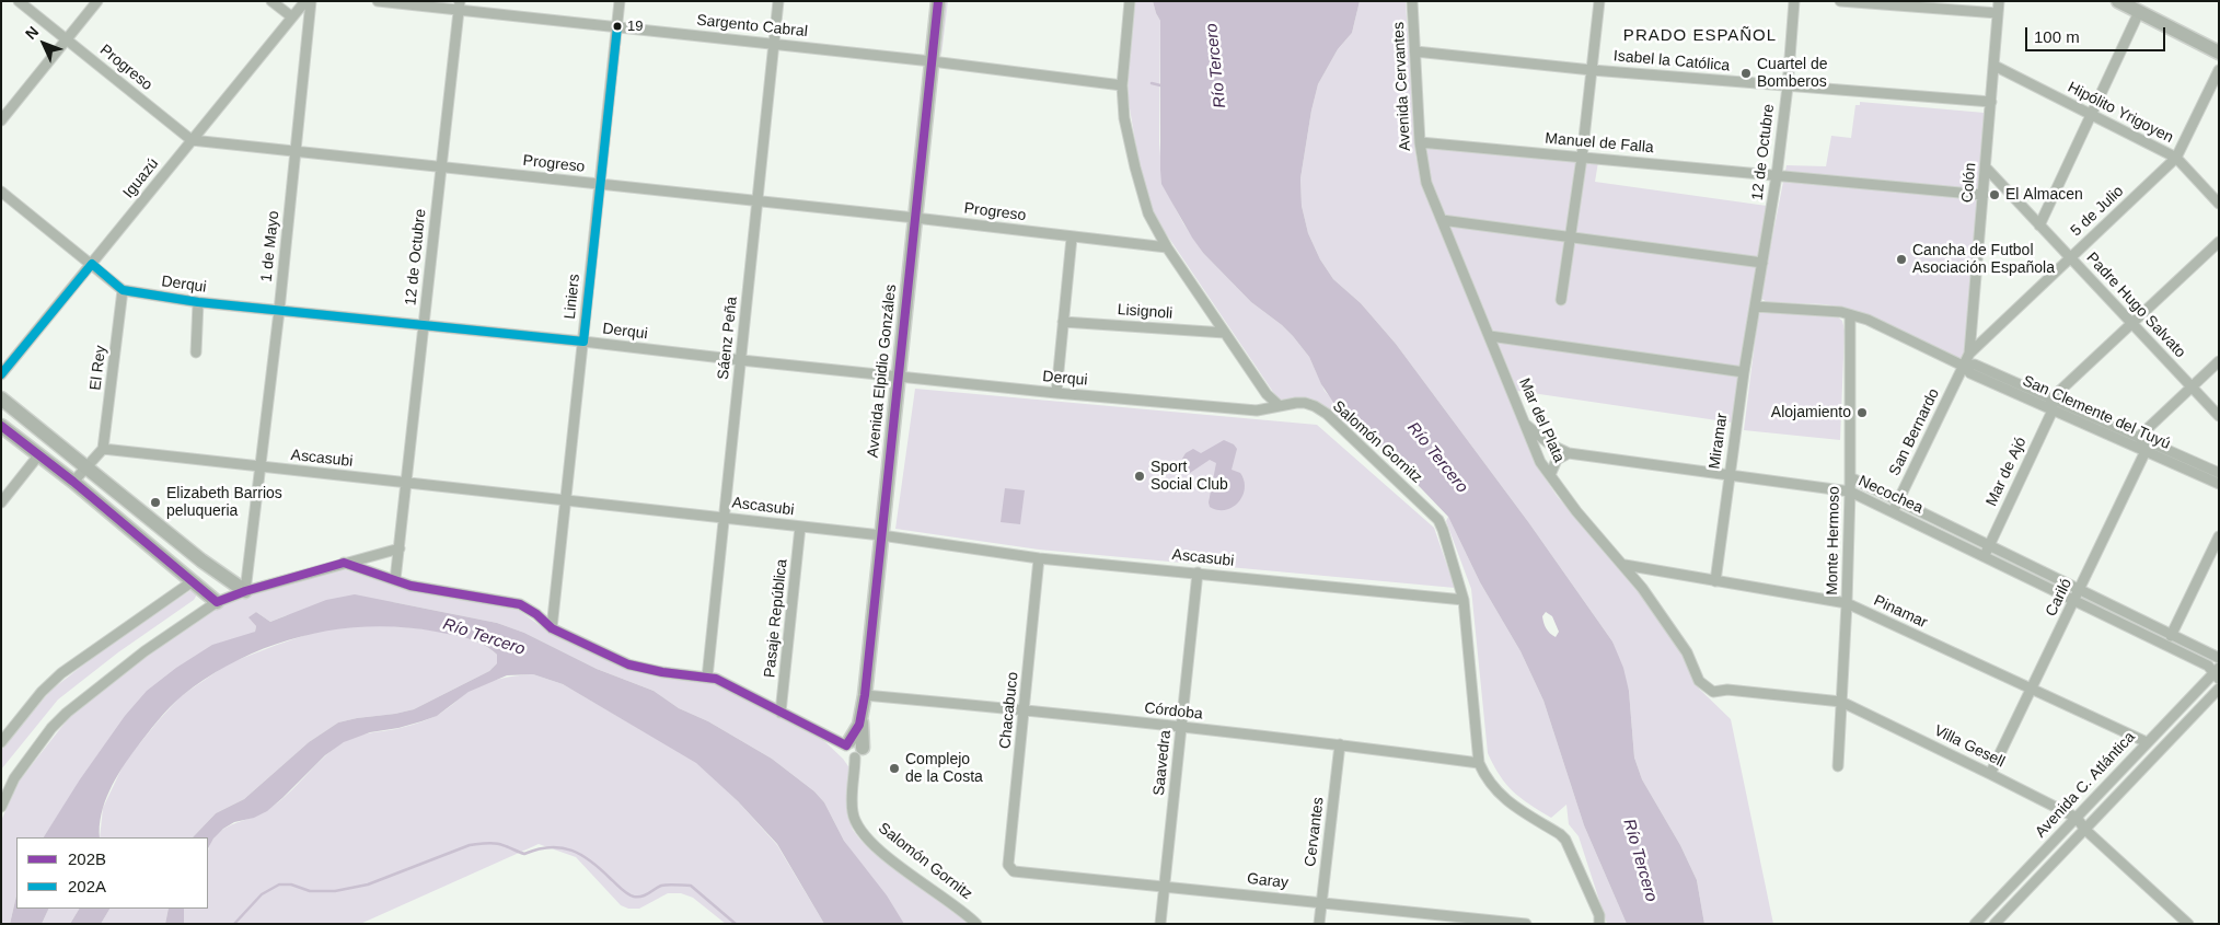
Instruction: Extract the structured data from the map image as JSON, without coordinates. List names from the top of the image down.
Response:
{
  "streets": {
    "main road": ["Avenida Elpidio Gonzáles"],
    "street": [
      "Sargento Cabral",
      "Isabel la Católica",
      "Progreso",
      "Avenida Cervantes",
      "Hipólito Yrigoyen",
      "Manuel de Falla",
      "12 de Octubre",
      "Iguazú",
      "Colón",
      "5 de Julio",
      "1 de Mayo",
      "Derqui",
      "Liniers",
      "Padre Hugo Salvato",
      "Lisignoli",
      "Sáenz Peña",
      "El Rey",
      "San Clemente del Tuyú",
      "Mar del Plata",
      "San Bernardo",
      "Miramar",
      "Salomón Gornitz",
      "Ascasubi",
      "Mar de Ajó",
      "Necochea",
      "Monte Hermoso",
      "Cariló",
      "Pinamar",
      "Pasaje República",
      "Chacabuco",
      "Córdoba",
      "Villa Gesell",
      "Saavedra",
      "Avenida C. Atlántica",
      "Cervantes",
      "Garay"
    ]
  },
  "crossings": [
    ["Sargento Cabral", "12 de Octubre"],
    ["Sargento Cabral", "Liniers"],
    ["Sargento Cabral", "Sáenz Peña"],
    ["Sargento Cabral", "Avenida Elpidio Gonzáles"],
    ["Isabel la Católica", "Avenida Cervantes"],
    ["Isabel la Católica", "12 de Octubre"],
    ["Isabel la Católica", "Colón"],
    ["Progreso", "12 de Octubre"],
    ["Progreso", "Iguazú"],
    ["Progreso", "1 de Mayo"],
    ["Progreso", "Liniers"],
    ["Progreso", "Sáenz Peña"],
    ["Progreso", "Avenida Elpidio Gonzáles"],
    ["Avenida Cervantes", "Manuel de Falla"],
    ["Avenida Cervantes", "Mar del Plata"],
    ["Hipólito Yrigoyen", "Colón"],
    ["Hipólito Yrigoyen", "5 de Julio"],
    ["Manuel de Falla", "12 de Octubre"],
    ["Manuel de Falla", "Colón"],
    ["12 de Octubre", "Derqui"],
    ["12 de Octubre", "San Clemente del Tuyú"],
    ["12 de Octubre", "Miramar"],
    ["12 de Octubre", "Ascasubi"],
    ["Colón", "5 de Julio"],
    ["Colón", "Padre Hugo Salvato"],
    ["Colón", "San Clemente del Tuyú"],
    ["Colón", "San Bernardo"],
    ["5 de Julio", "Padre Hugo Salvato"],
    ["1 de Mayo", "Derqui"],
    ["1 de Mayo", "Ascasubi"],
    ["Derqui", "Liniers"],
    ["Derqui", "Sáenz Peña"],
    ["Derqui", "El Rey"],
    ["Derqui", "Avenida Elpidio Gonzáles"],
    ["Derqui", "Salomón Gornitz"],
    ["Liniers", "Ascasubi"],
    ["Sáenz Peña", "Ascasubi"],
    ["El Rey", "Ascasubi"],
    ["Avenida Elpidio Gonzáles", "Ascasubi"],
    ["Avenida Elpidio Gonzáles", "Córdoba"],
    ["San Clemente del Tuyú", "San Bernardo"],
    ["San Clemente del Tuyú", "Miramar"],
    ["San Clemente del Tuyú", "Mar de Ajó"],
    ["San Clemente del Tuyú", "Monte Hermoso"],
    ["San Clemente del Tuyú", "Cariló"],
    ["Mar del Plata", "Necochea"],
    ["Mar del Plata", "Pinamar"],
    ["Mar del Plata", "Villa Gesell"],
    ["San Bernardo", "Necochea"],
    ["Miramar", "Necochea"],
    ["Miramar", "Pinamar"],
    ["Salomón Gornitz", "Ascasubi"],
    ["Salomón Gornitz", "Córdoba"],
    ["Ascasubi", "Pasaje República"],
    ["Ascasubi", "Chacabuco"],
    ["Ascasubi", "Saavedra"],
    ["Mar de Ajó", "Necochea"],
    ["Necochea", "Monte Hermoso"],
    ["Necochea", "Cariló"],
    ["Necochea", "Avenida C. Atlántica"],
    ["Monte Hermoso", "Pinamar"],
    ["Monte Hermoso", "Villa Gesell"],
    ["Cariló", "Pinamar"],
    ["Cariló", "Villa Gesell"],
    ["Pinamar", "Avenida C. Atlántica"],
    ["Chacabuco", "Córdoba"],
    ["Chacabuco", "Garay"],
    ["Córdoba", "Saavedra"],
    ["Córdoba", "Cervantes"],
    ["Villa Gesell", "Avenida C. Atlántica"],
    ["Saavedra", "Garay"],
    ["Cervantes", "Garay"]
  ],
  "districts": ["PRADO ESPAÑOL"],
  "water": ["Río Tercero"],
  "places": [
    "19",
    "Cuartel de Bomberos",
    "El Almacen",
    "Cancha de Futbol Asociación Española",
    "Alojamiento",
    "Sport Social Club",
    "Elizabeth Barrios peluqueria",
    "Complejo de la Costa"
  ],
  "lines": ["transit line 202B", "transit line 202A"],
  "legend": ["202B", "202A"],
  "scale_bar": "100 m",
  "north": "top left"
}
